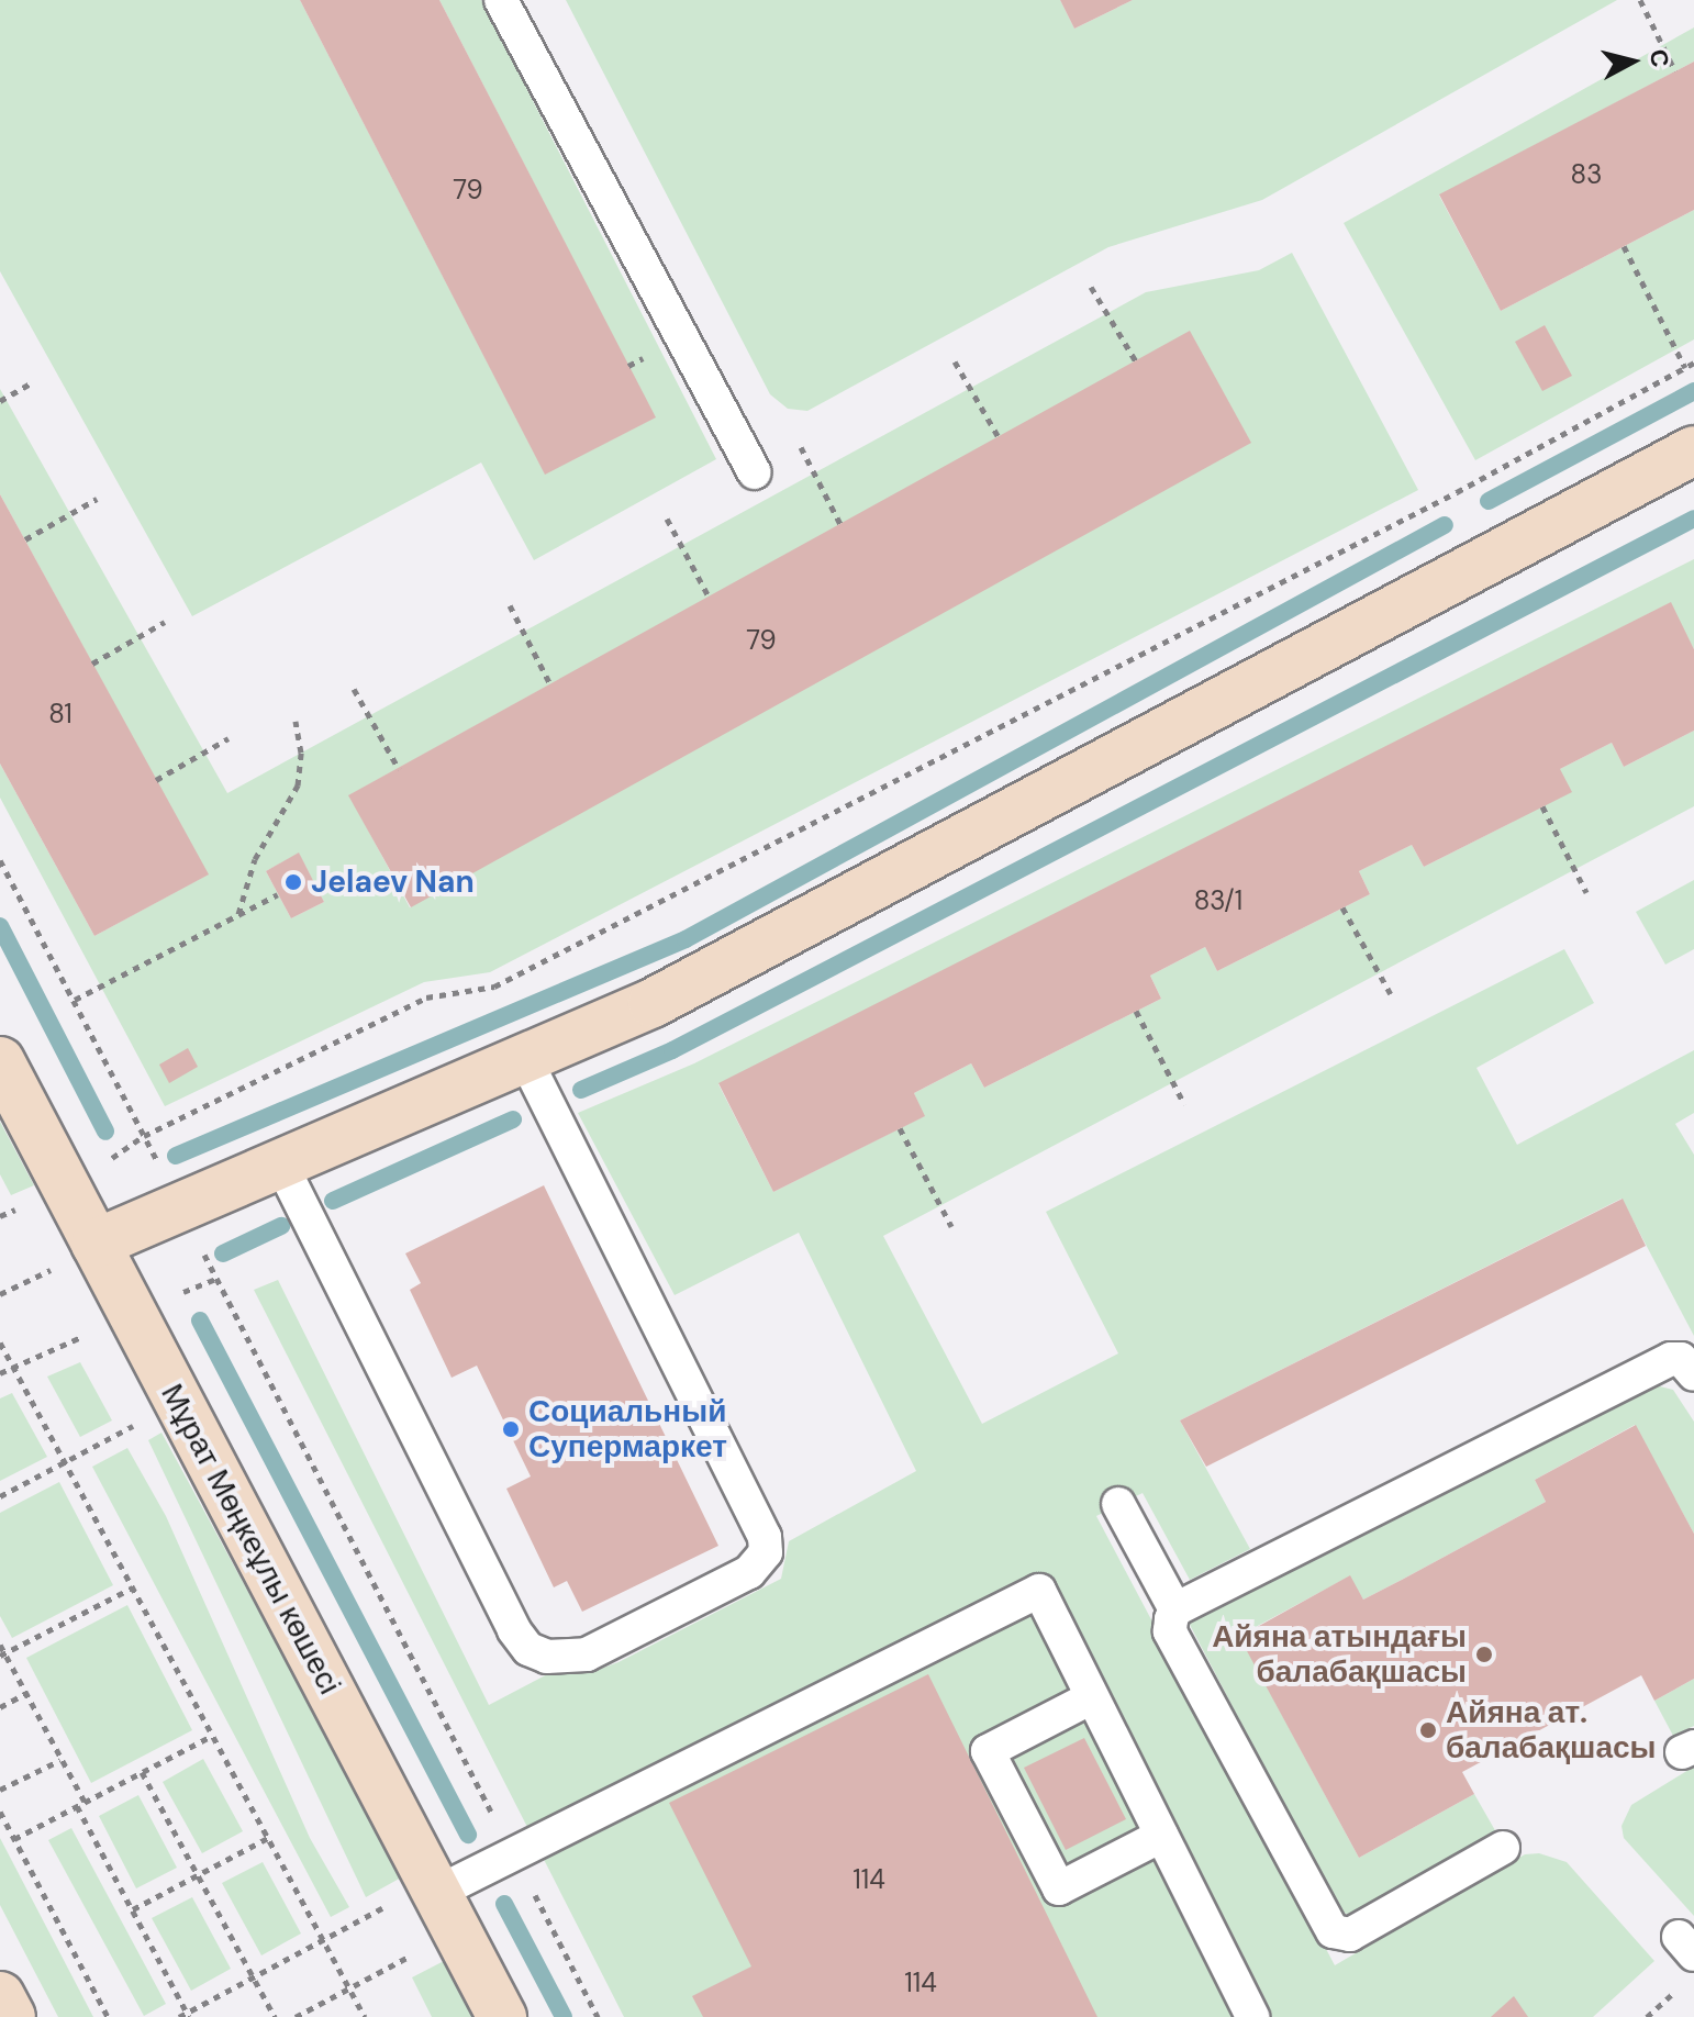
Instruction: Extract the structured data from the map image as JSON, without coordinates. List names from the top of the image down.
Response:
{
  "streets": {
    "street": ["Мұрат Мөңкеұлы көшесі"]
  },
  "places": [
    "Jelaev Nan",
    "Социальный Супермаркет",
    "Айяна атындағы балабақшасы",
    "Айяна ат. балабақшасы"
  ],
  "house_numbers": [
    "83",
    "79",
    "79",
    "81",
    "83/1",
    "114",
    "114"
  ],
  "north": "right"
}
